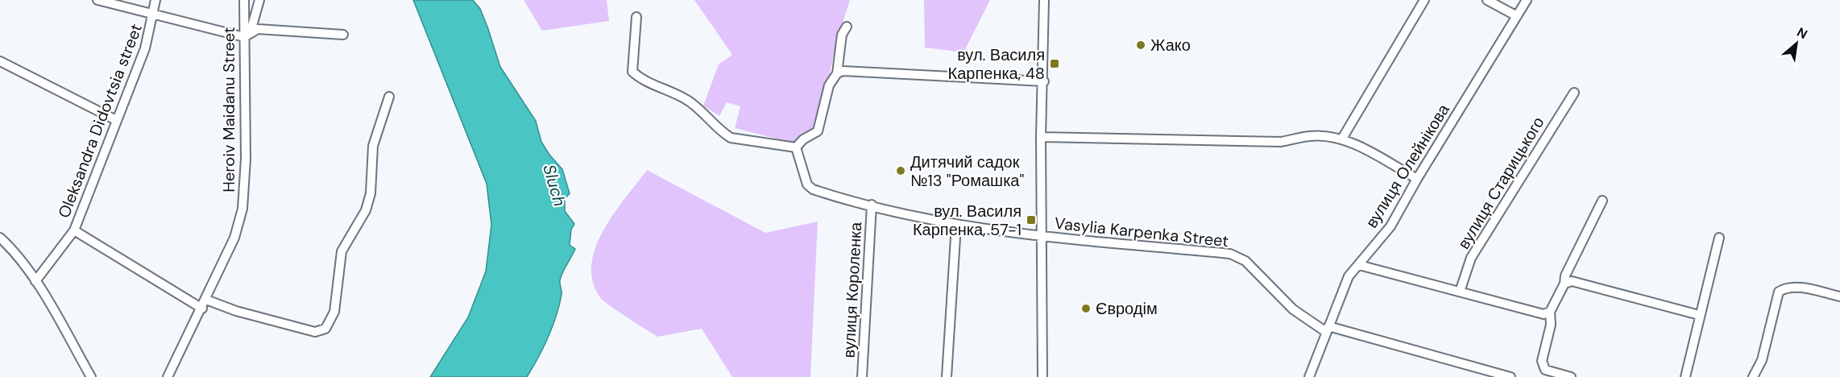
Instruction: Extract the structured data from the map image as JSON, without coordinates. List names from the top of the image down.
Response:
{
  "streets": {
    "street": [
      "Heroiv Maidanu Street",
      "Oleksandra Didovtsia street",
      "вулиця Олейнікова",
      "вулиця Старицького",
      "Vasylia Karpenka Street",
      "вулиця Короленка"
    ]
  },
  "crossings": [
    ["вулиця Олейнікова", "Vasylia Karpenka Street"]
  ],
  "water": ["Sluch"],
  "places": {
    "other": ["Жако", "Дитячий садок №13 \"Ромашка\"", "Євродім"],
    "transit": ["вул. Василя Карпенка, 48", "вул. Василя Карпенка, 57-1"]
  },
  "north": "top right"
}
